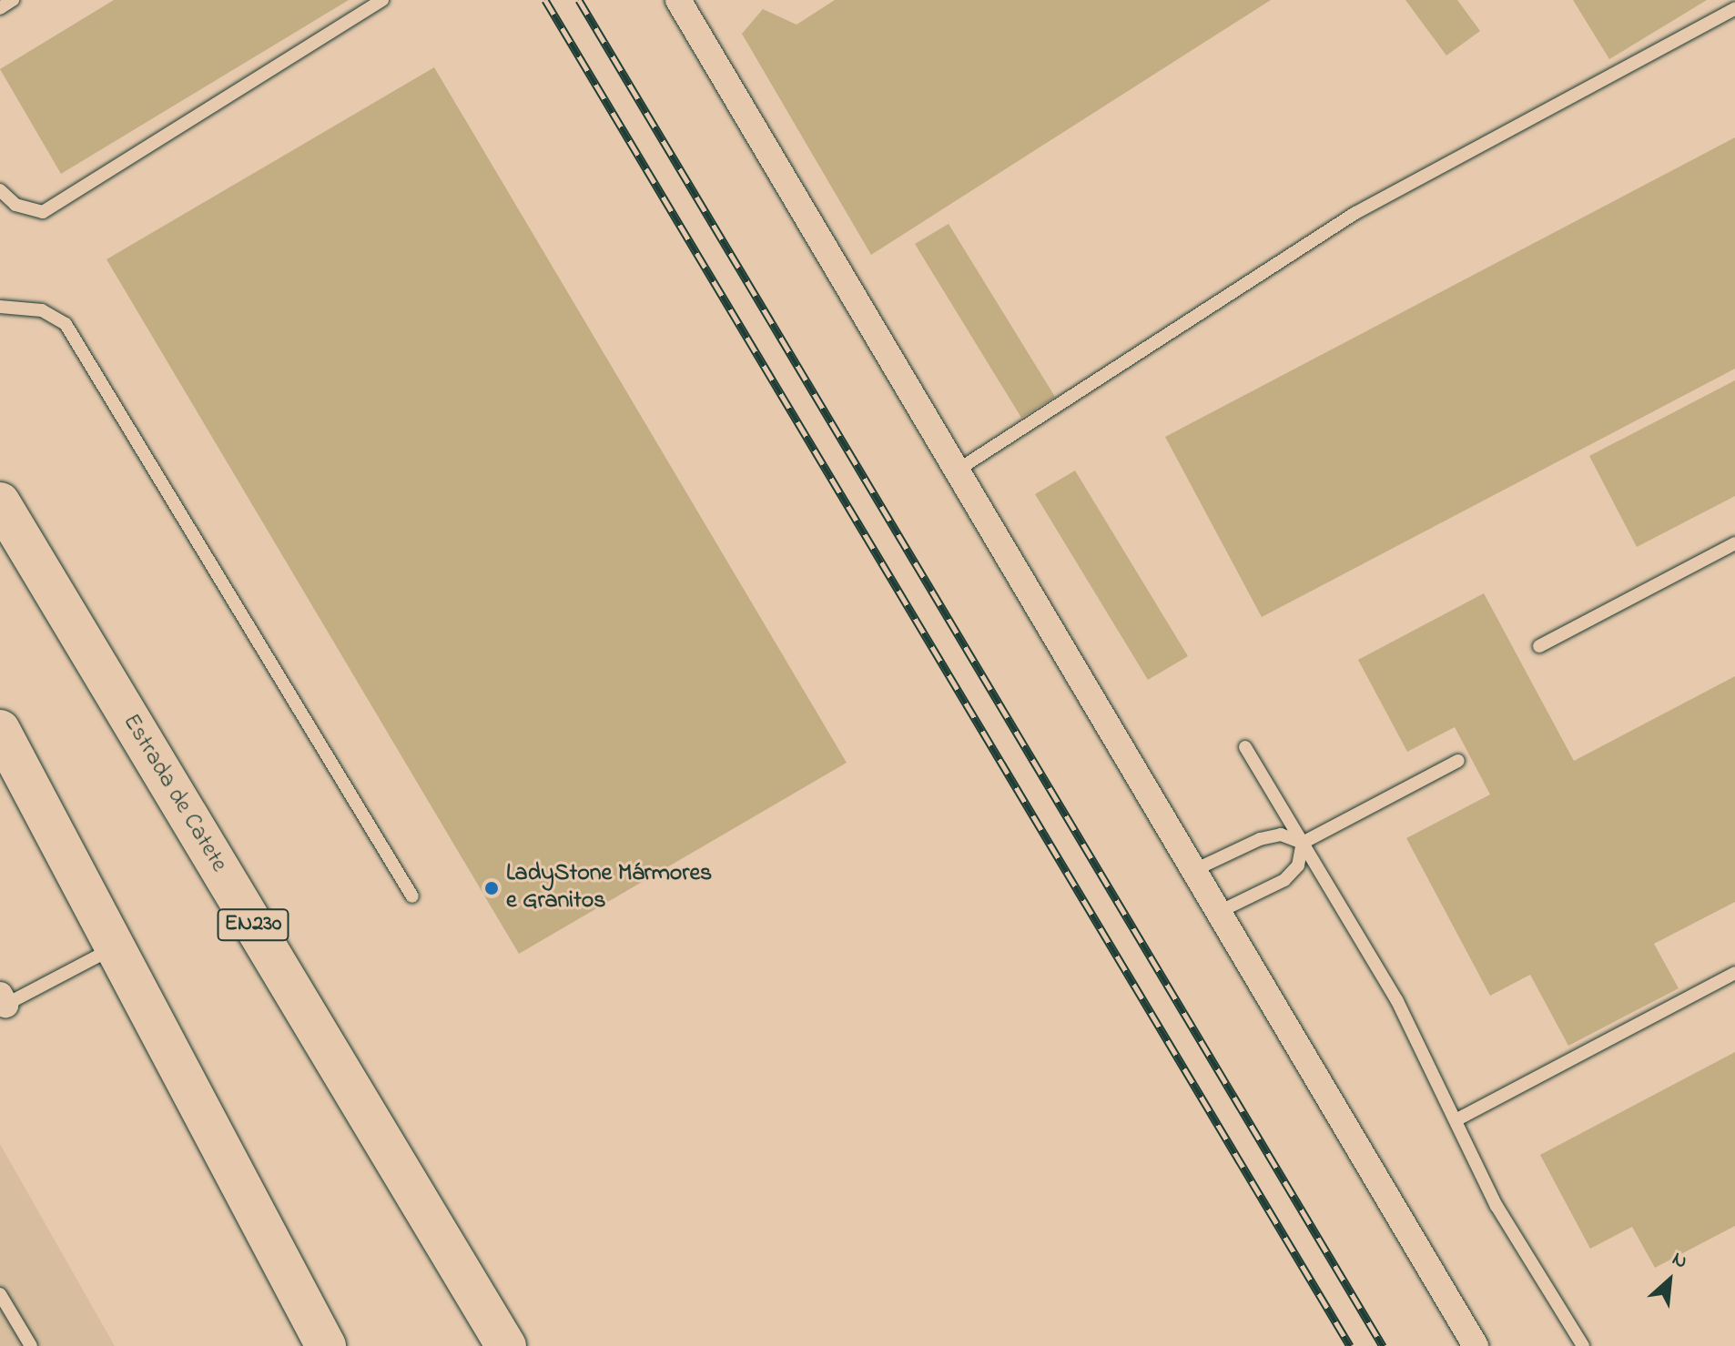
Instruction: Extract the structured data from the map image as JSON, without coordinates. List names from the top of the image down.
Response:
{
  "streets": {
    "highway": ["Estrada de Catete", "EN230"]
  },
  "places": ["LadyStone Mármores e Granitos"],
  "north": "top right"
}
